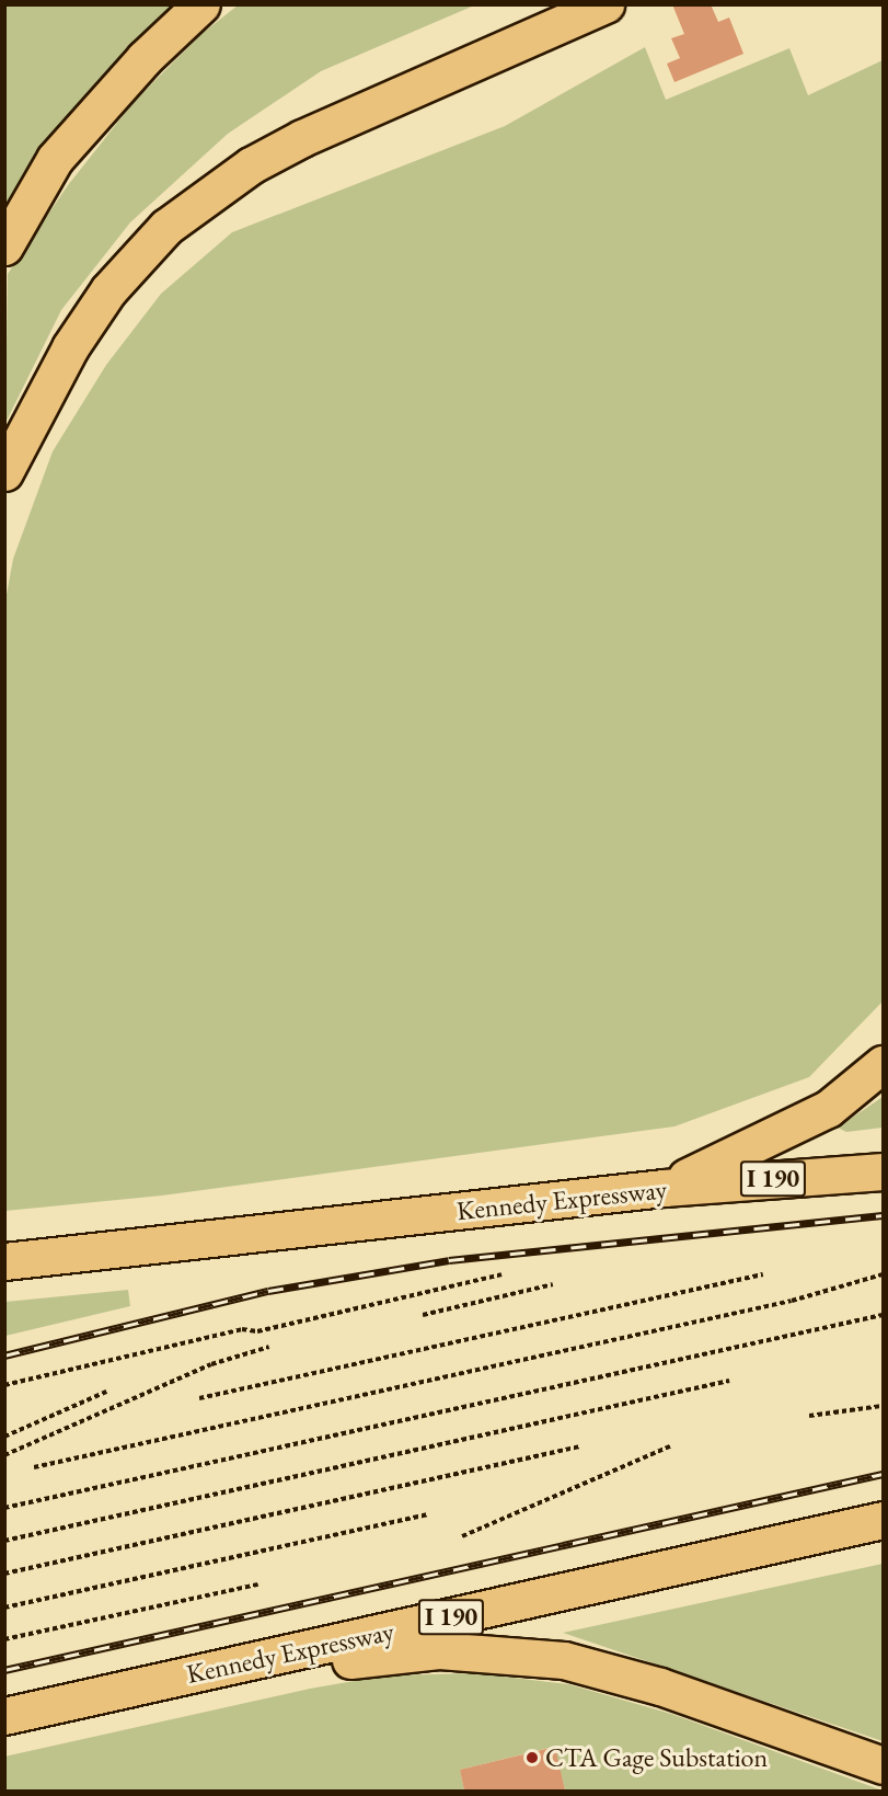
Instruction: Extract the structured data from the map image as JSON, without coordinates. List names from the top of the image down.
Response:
{
  "streets": {
    "highway": ["I 190", "Kennedy Expressway"]
  },
  "places": ["CTA Gage Substation"]
}
